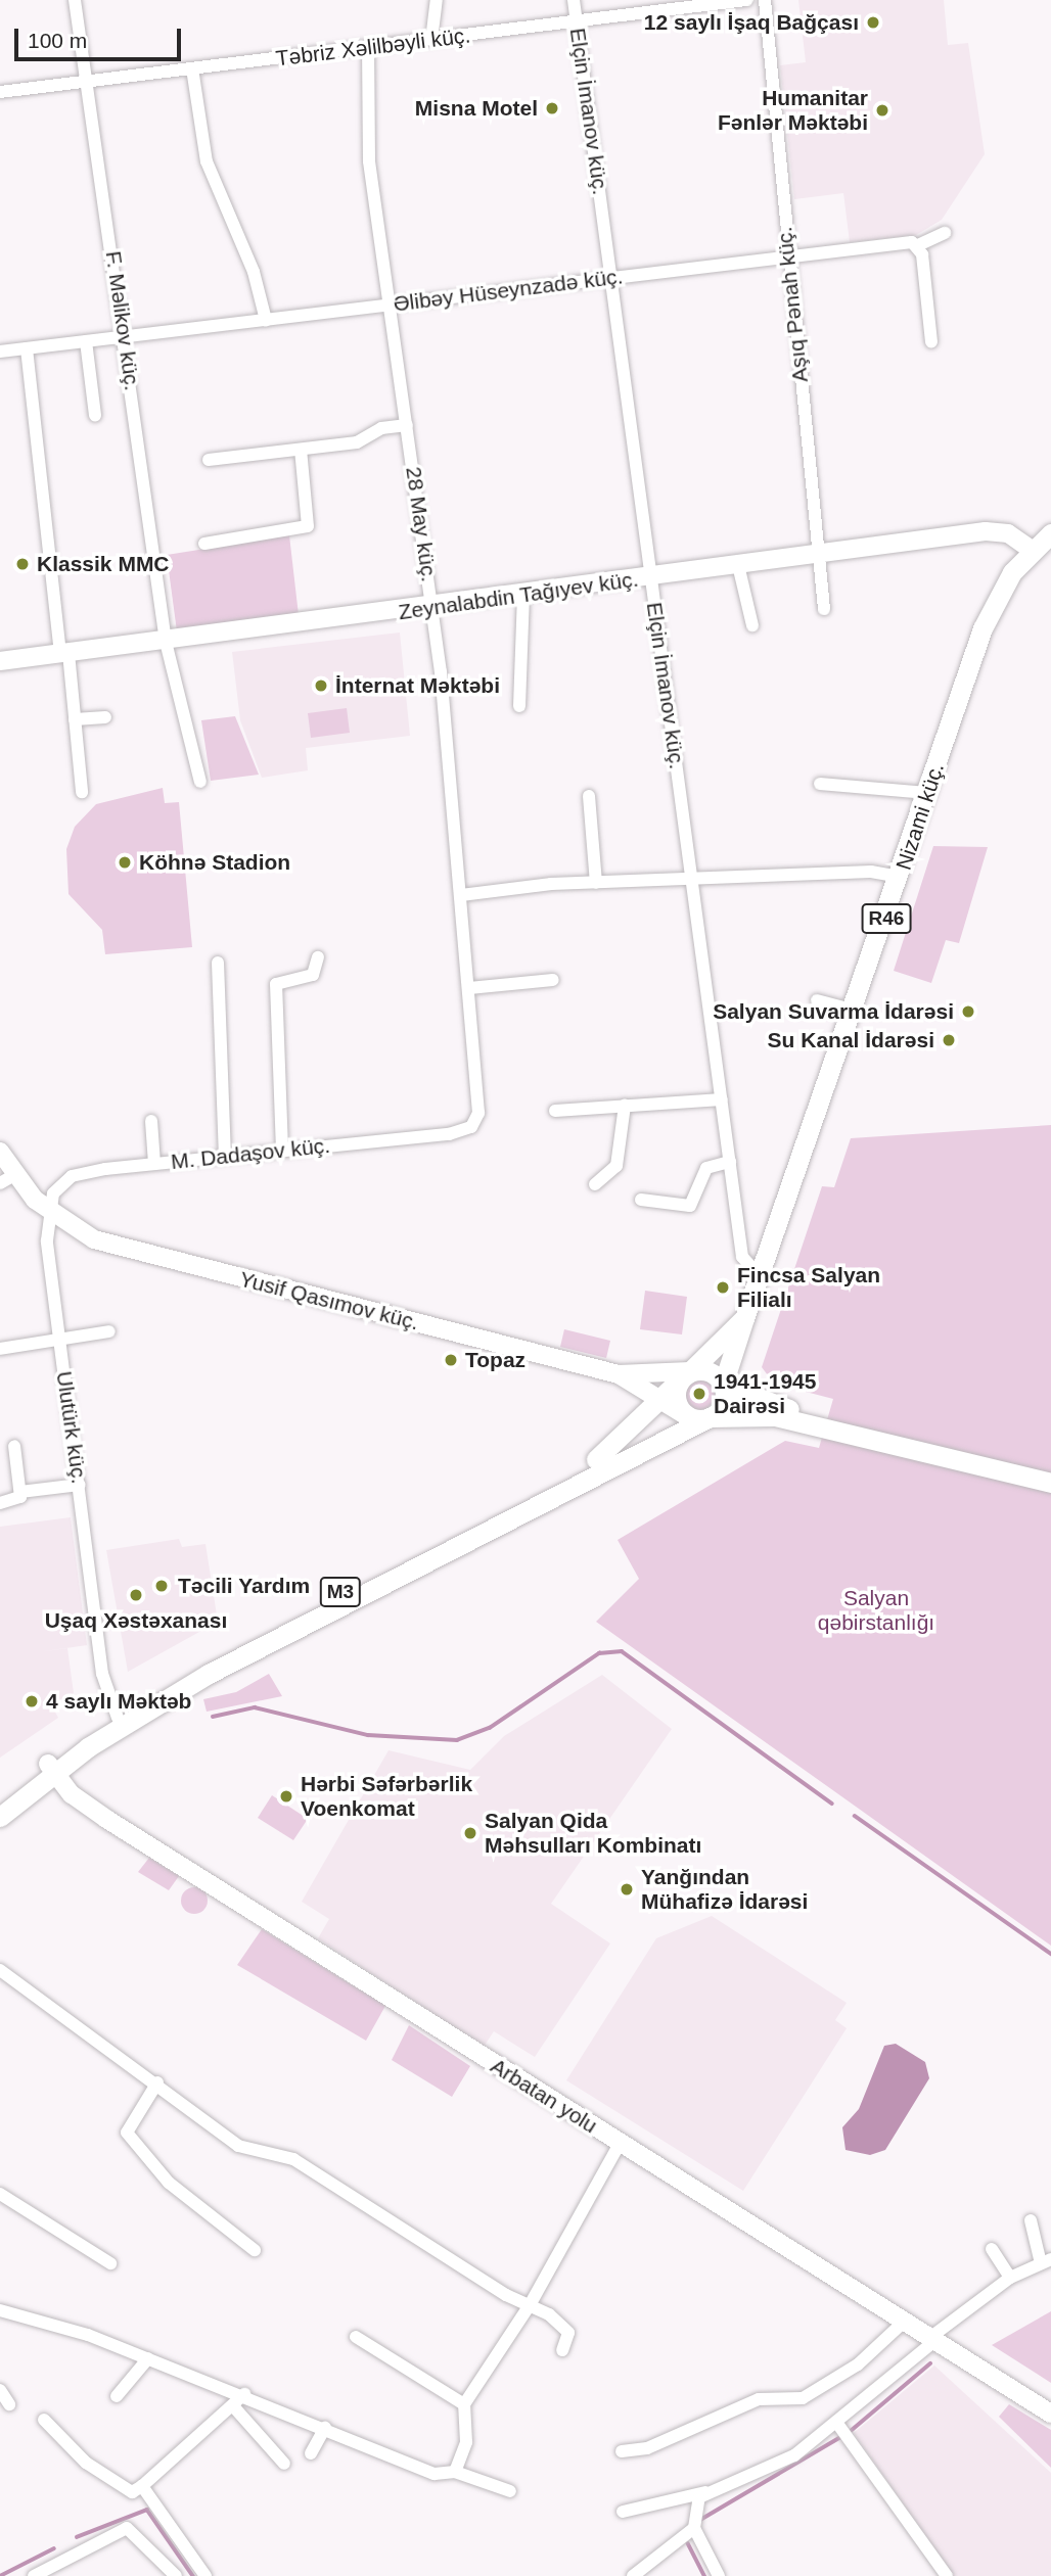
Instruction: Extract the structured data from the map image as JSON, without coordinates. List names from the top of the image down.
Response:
{
  "streets": {
    "main road": ["Nizami küç.", "R46", "M3"],
    "street": [
      "Təbriz Xəlilbəyli küç.",
      "Elçin İmanov küç.",
      "Əlibəy Hüseynzadə küç.",
      "Aşıq Pənah küç.",
      "F. Məlikov küç.",
      "28 May küç.",
      "Zeynalabdin Tağıyev küç.",
      "M. Dadaşov küç.",
      "Yusif Qasımov küç.",
      "Ulutürk küç.",
      "Arbatan yolu"
    ]
  },
  "crossings": [
    ["Təbriz Xəlilbəyli küç.", "Elçin İmanov küç."],
    ["Təbriz Xəlilbəyli küç.", "F. Məlikov küç."],
    ["Təbriz Xəlilbəyli küç.", "28 May küç."],
    ["Elçin İmanov küç.", "Əlibəy Hüseynzadə küç."],
    ["Elçin İmanov küç.", "Zeynalabdin Tağıyev küç."],
    ["Elçin İmanov küç.", "Nizami küç."],
    ["Əlibəy Hüseynzadə küç.", "Aşıq Pənah küç."],
    ["Əlibəy Hüseynzadə küç.", "F. Məlikov küç."],
    ["Əlibəy Hüseynzadə küç.", "28 May küç."],
    ["Aşıq Pənah küç.", "Zeynalabdin Tağıyev küç."],
    ["F. Məlikov küç.", "Zeynalabdin Tağıyev küç."],
    ["28 May küç.", "Zeynalabdin Tağıyev küç."],
    ["28 May küç.", "M. Dadaşov küç."],
    ["Zeynalabdin Tağıyev küç.", "Nizami küç."],
    ["Nizami küç.", "M3"],
    ["M. Dadaşov küç.", "Yusif Qasımov küç."],
    ["M. Dadaşov küç.", "Ulutürk küç."],
    ["Yusif Qasımov küç.", "Ulutürk küç."],
    ["Ulutürk küç.", "M3"],
    ["M3", "Arbatan yolu"]
  ],
  "parks": ["Salyan qəbirstanlığı"],
  "places": [
    "12 saylı İşaq Bağçası",
    "Misna Motel",
    "Humanitar Fənlər Məktəbi",
    "Klassik MMC",
    "İnternat Məktəbi",
    "Köhnə Stadion",
    "Salyan Suvarma İdarəsi",
    "Su Kanal İdarəsi",
    "Fincsa Salyan Filialı",
    "Topaz",
    "1941-1945 Dairəsi",
    "Təcili Yardım",
    "Uşaq Xəstəxanası",
    "4 saylı Məktəb",
    "Hərbi Səfərbərlik Voenkomat",
    "Salyan Qida Məhsulları Kombinatı",
    "Yanğından Mühafizə İdarəsi"
  ],
  "scale_bar": "100 m"
}
